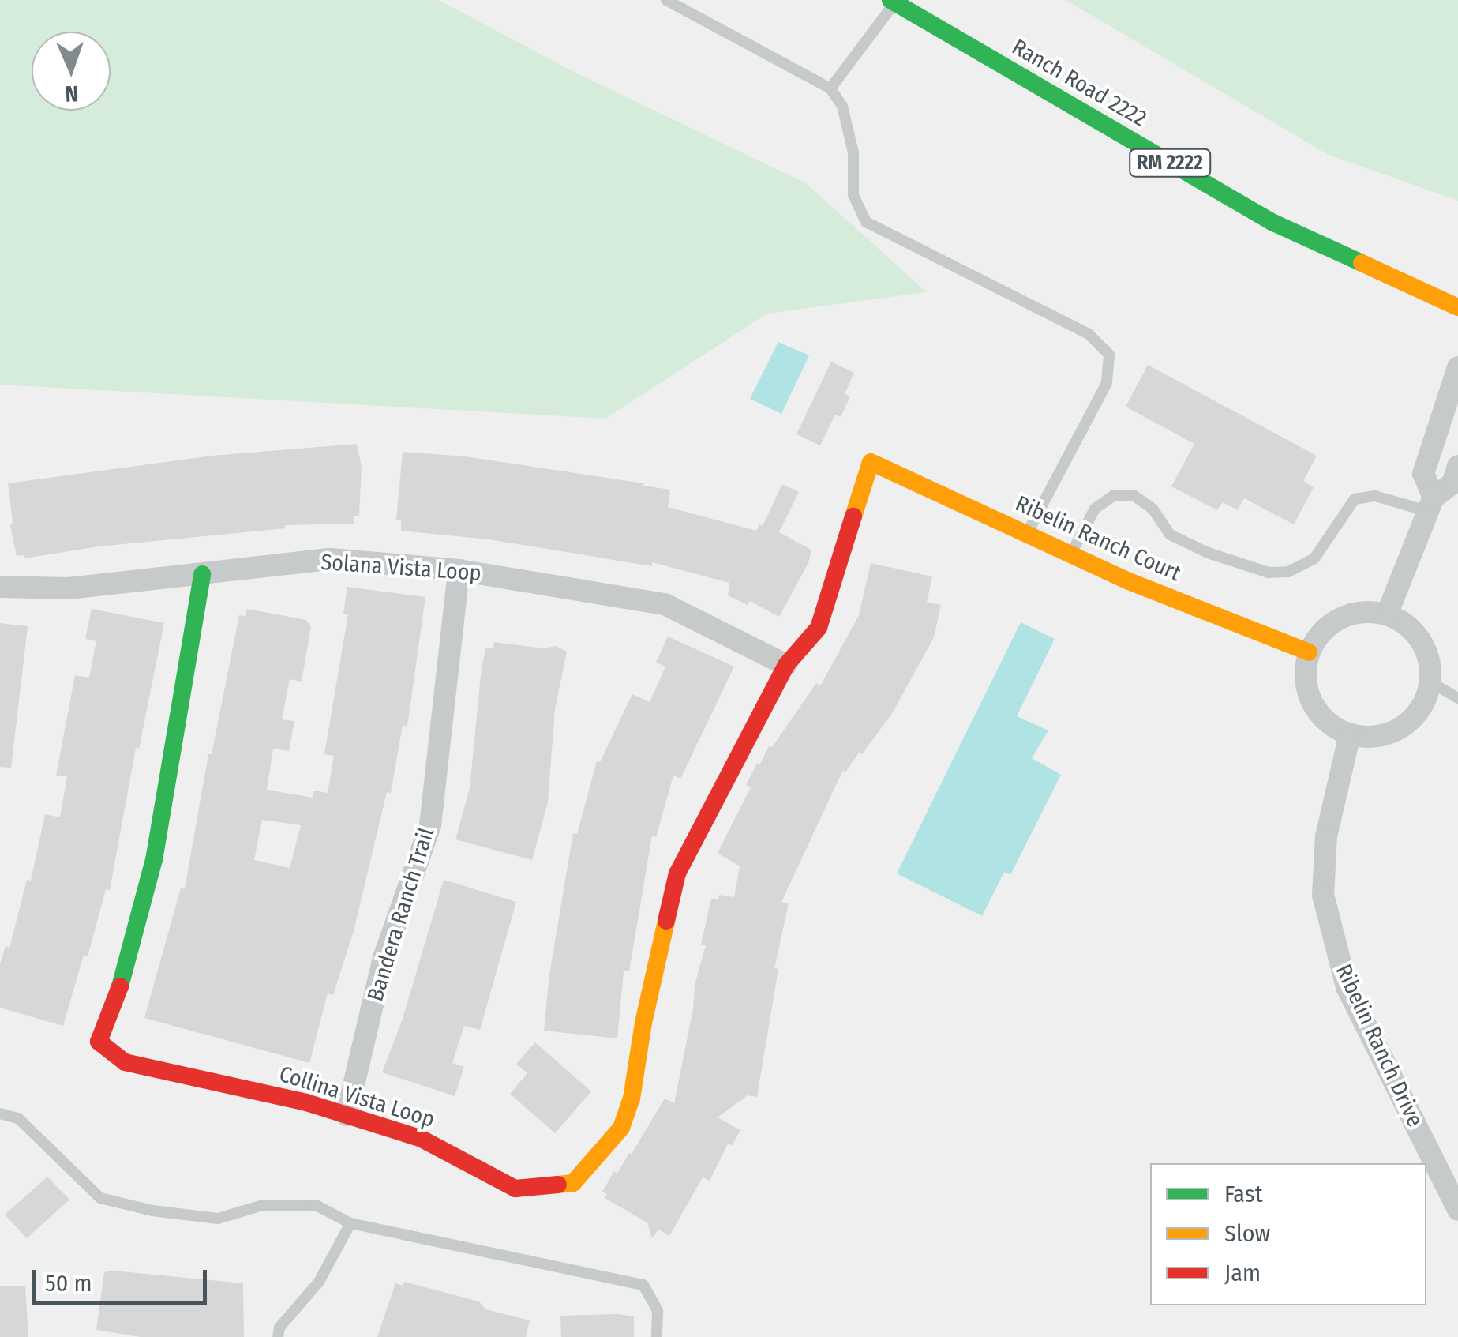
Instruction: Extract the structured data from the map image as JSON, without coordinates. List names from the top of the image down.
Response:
{
  "streets": {
    "street": [
      "Ranch Road 2222",
      "RM 2222",
      "Ribelin Ranch Court",
      "Solana Vista Loop",
      "Bandera Ranch Trail",
      "Ribelin Ranch Drive",
      "Collina Vista Loop"
    ]
  },
  "crossings": [
    ["Ribelin Ranch Court", "Ribelin Ranch Drive"],
    ["Ribelin Ranch Court", "Collina Vista Loop"],
    ["Solana Vista Loop", "Bandera Ranch Trail"],
    ["Solana Vista Loop", "Collina Vista Loop"],
    ["Bandera Ranch Trail", "Collina Vista Loop"]
  ],
  "legend": ["Fast", "Slow", "Jam"],
  "scale_bar": "50 m",
  "north": "bottom"
}
